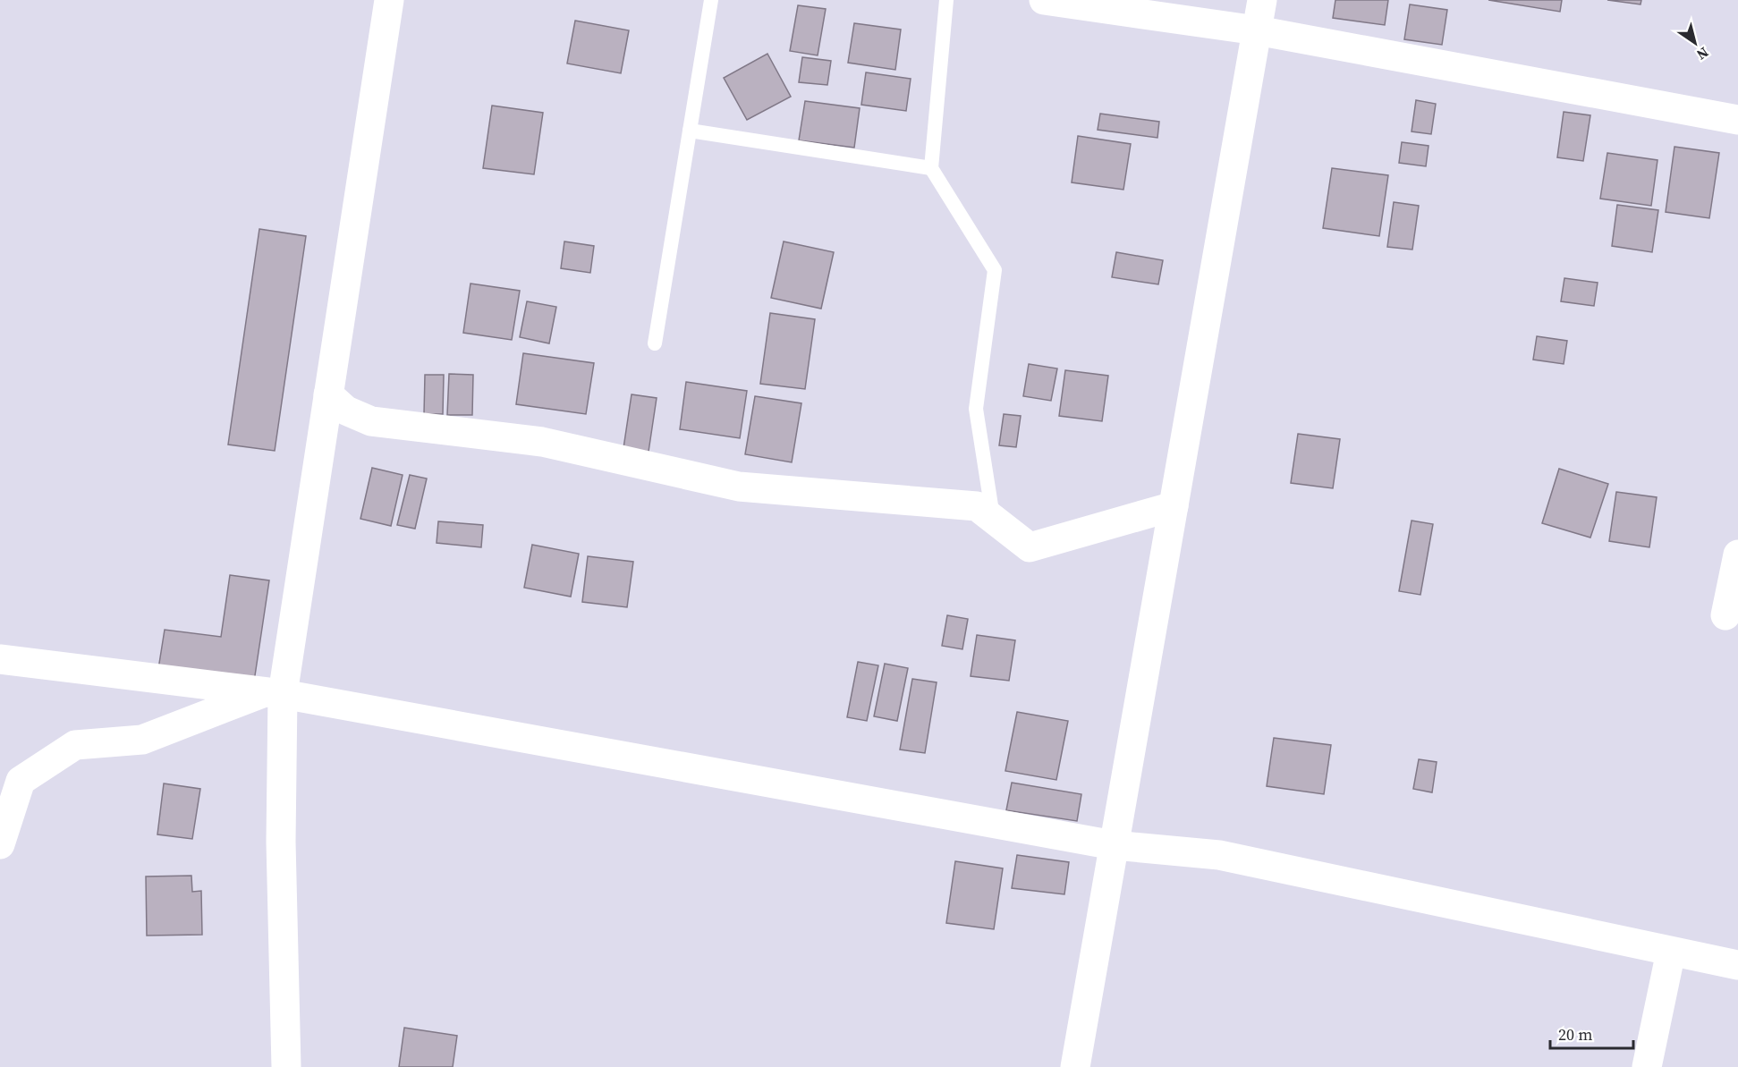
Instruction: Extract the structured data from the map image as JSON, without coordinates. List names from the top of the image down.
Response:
{
  "scale_bar": "20 m",
  "north": "bottom right"
}
